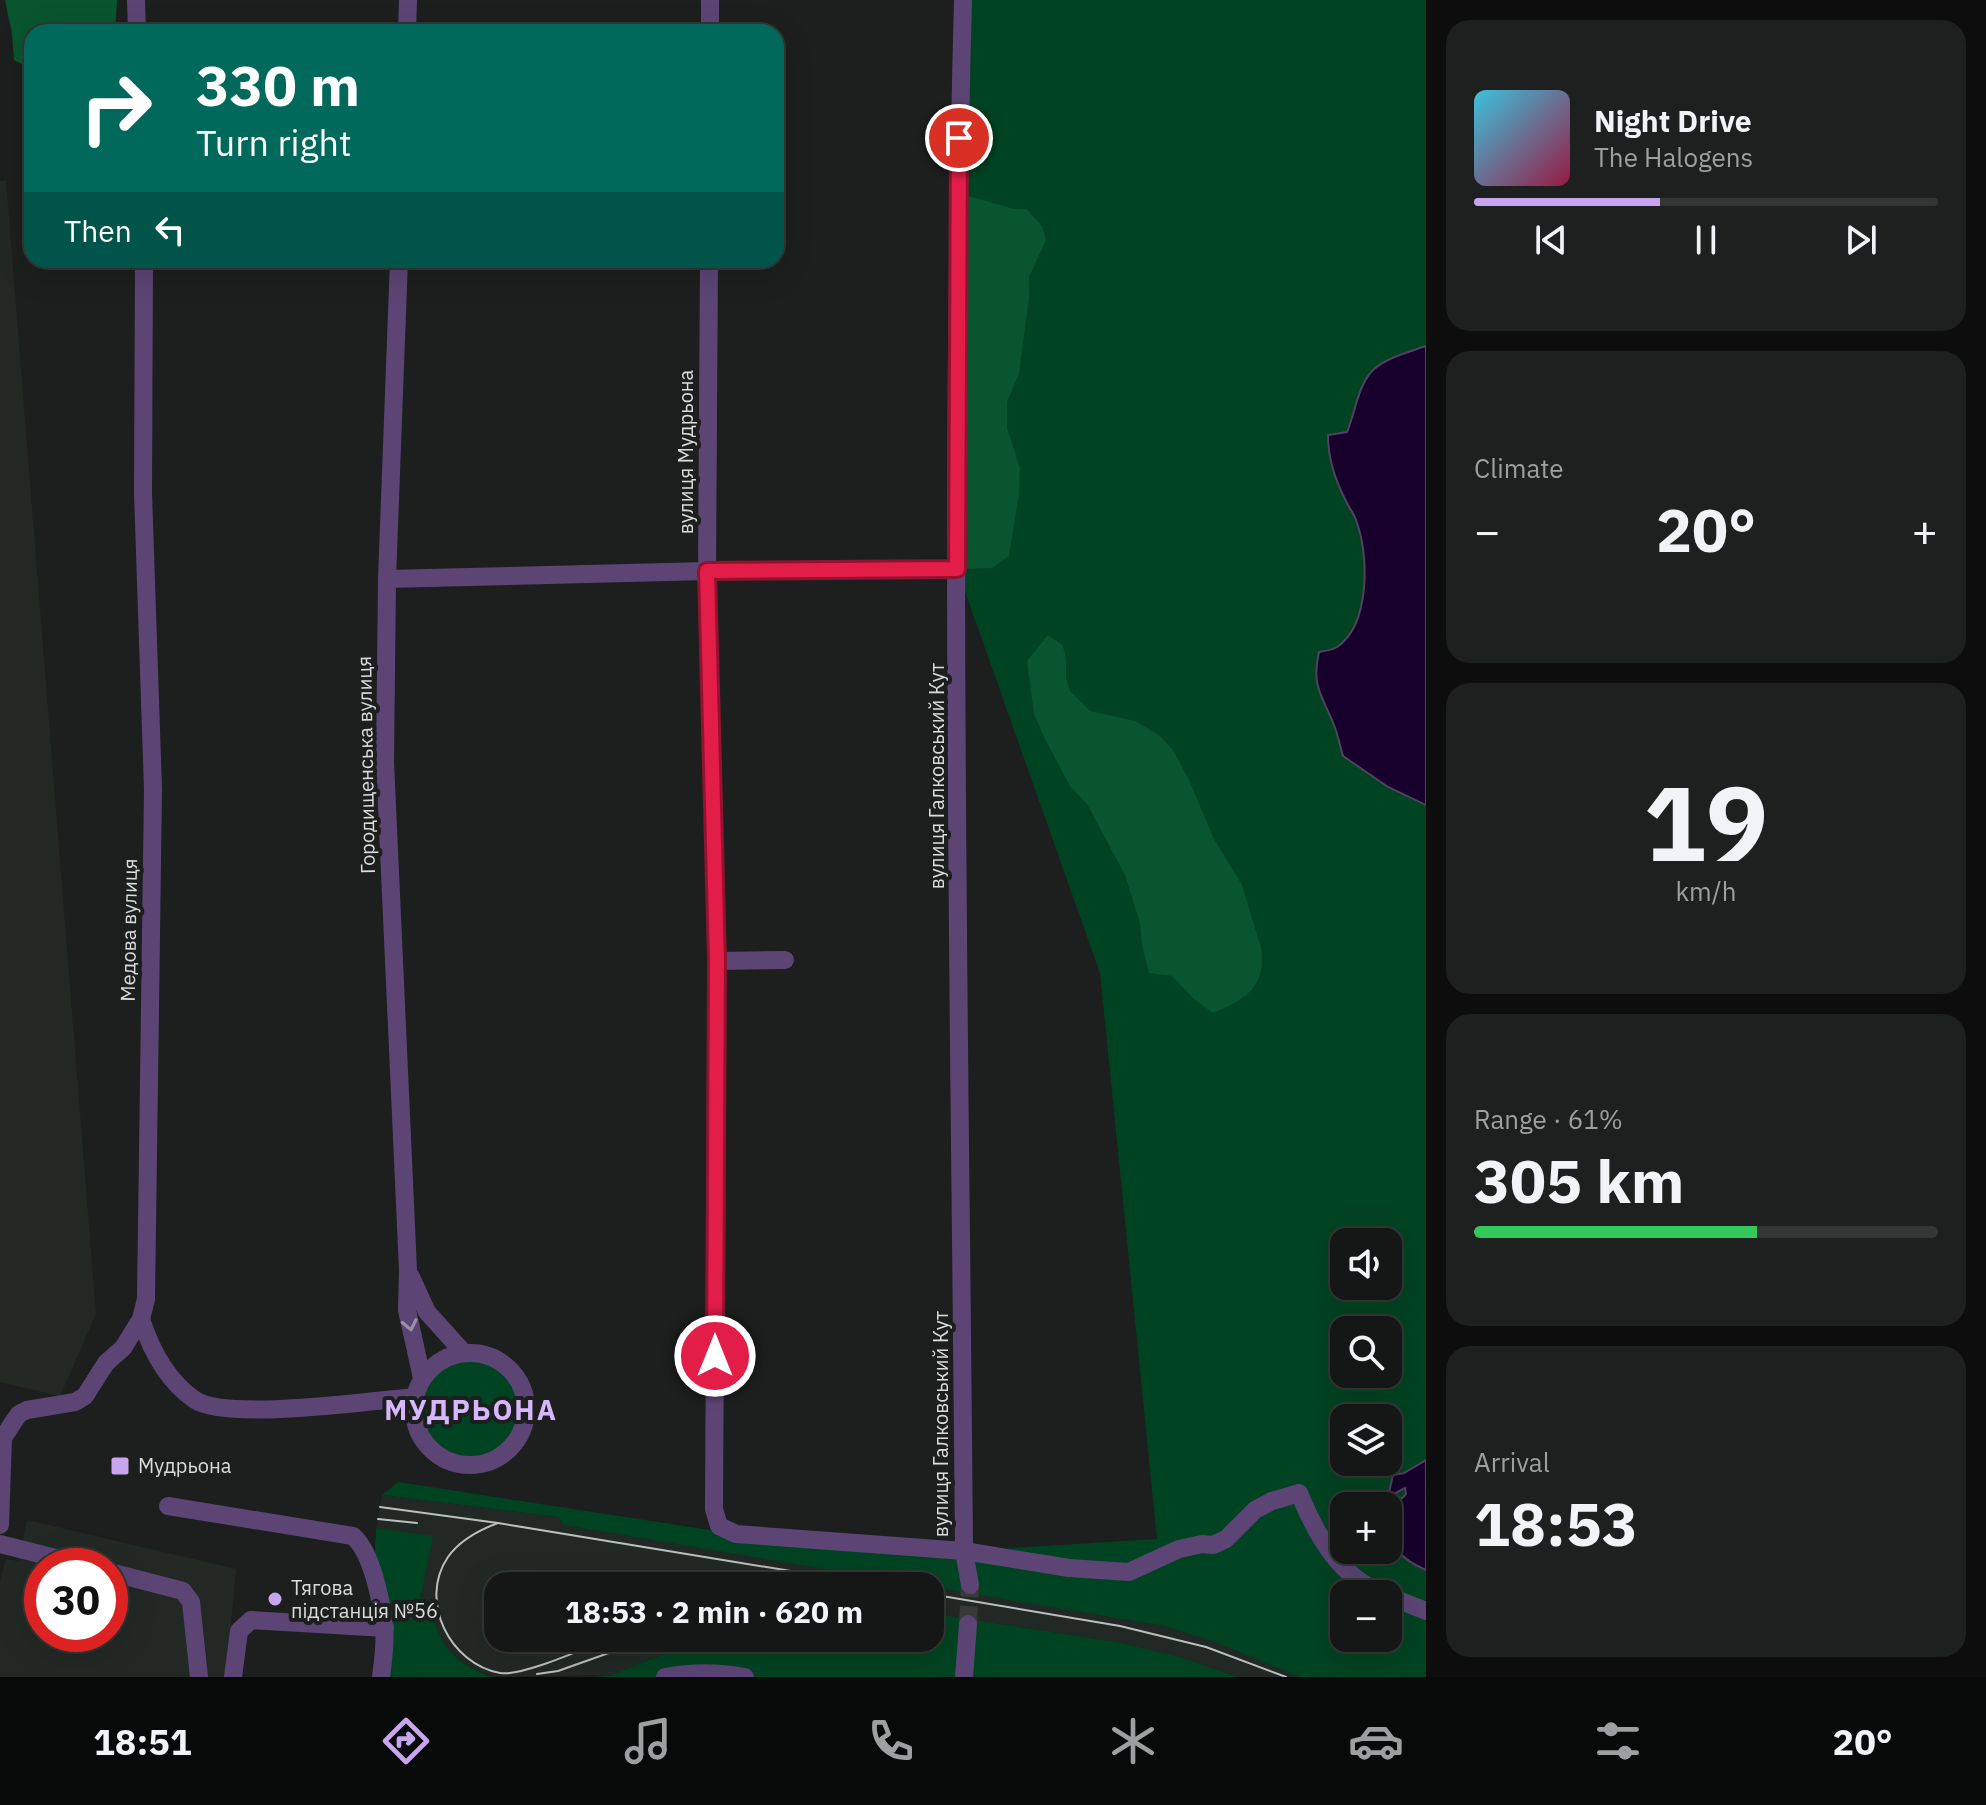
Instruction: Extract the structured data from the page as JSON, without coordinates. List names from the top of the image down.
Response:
{
  "streets": {
    "street": [
      "вулиця Мудрьона",
      "Городищенська вулиця",
      "вулиця Галковський Кут",
      "Медова вулиця"
    ]
  },
  "crossings": [
    ["вулиця Мудрьона", "вулиця Галковський Кут"]
  ],
  "districts": ["МУДРЬОНА"],
  "places": {
    "transit": ["Мудрьона"],
    "other": ["Тягова підстанція №56"]
  },
  "page": {
    "turn": ["330 m", "Turn right"],
    "song": ["Night Drive", "The Halogens"],
    "then": "Then",
    "tile": [
      "Climate",
      ["19", "km/h"],
      ["Range · 61%", "305 km"],
      ["Arrival", "18:53"]
    ],
    "heat": ["−", "20°", "+"],
    "map_buttons": ["+", "−"],
    "limit": "30",
    "trip": "18:53 · 2 min · 620 m",
    "tabs": ["18:51", "20°"]
  }
}
